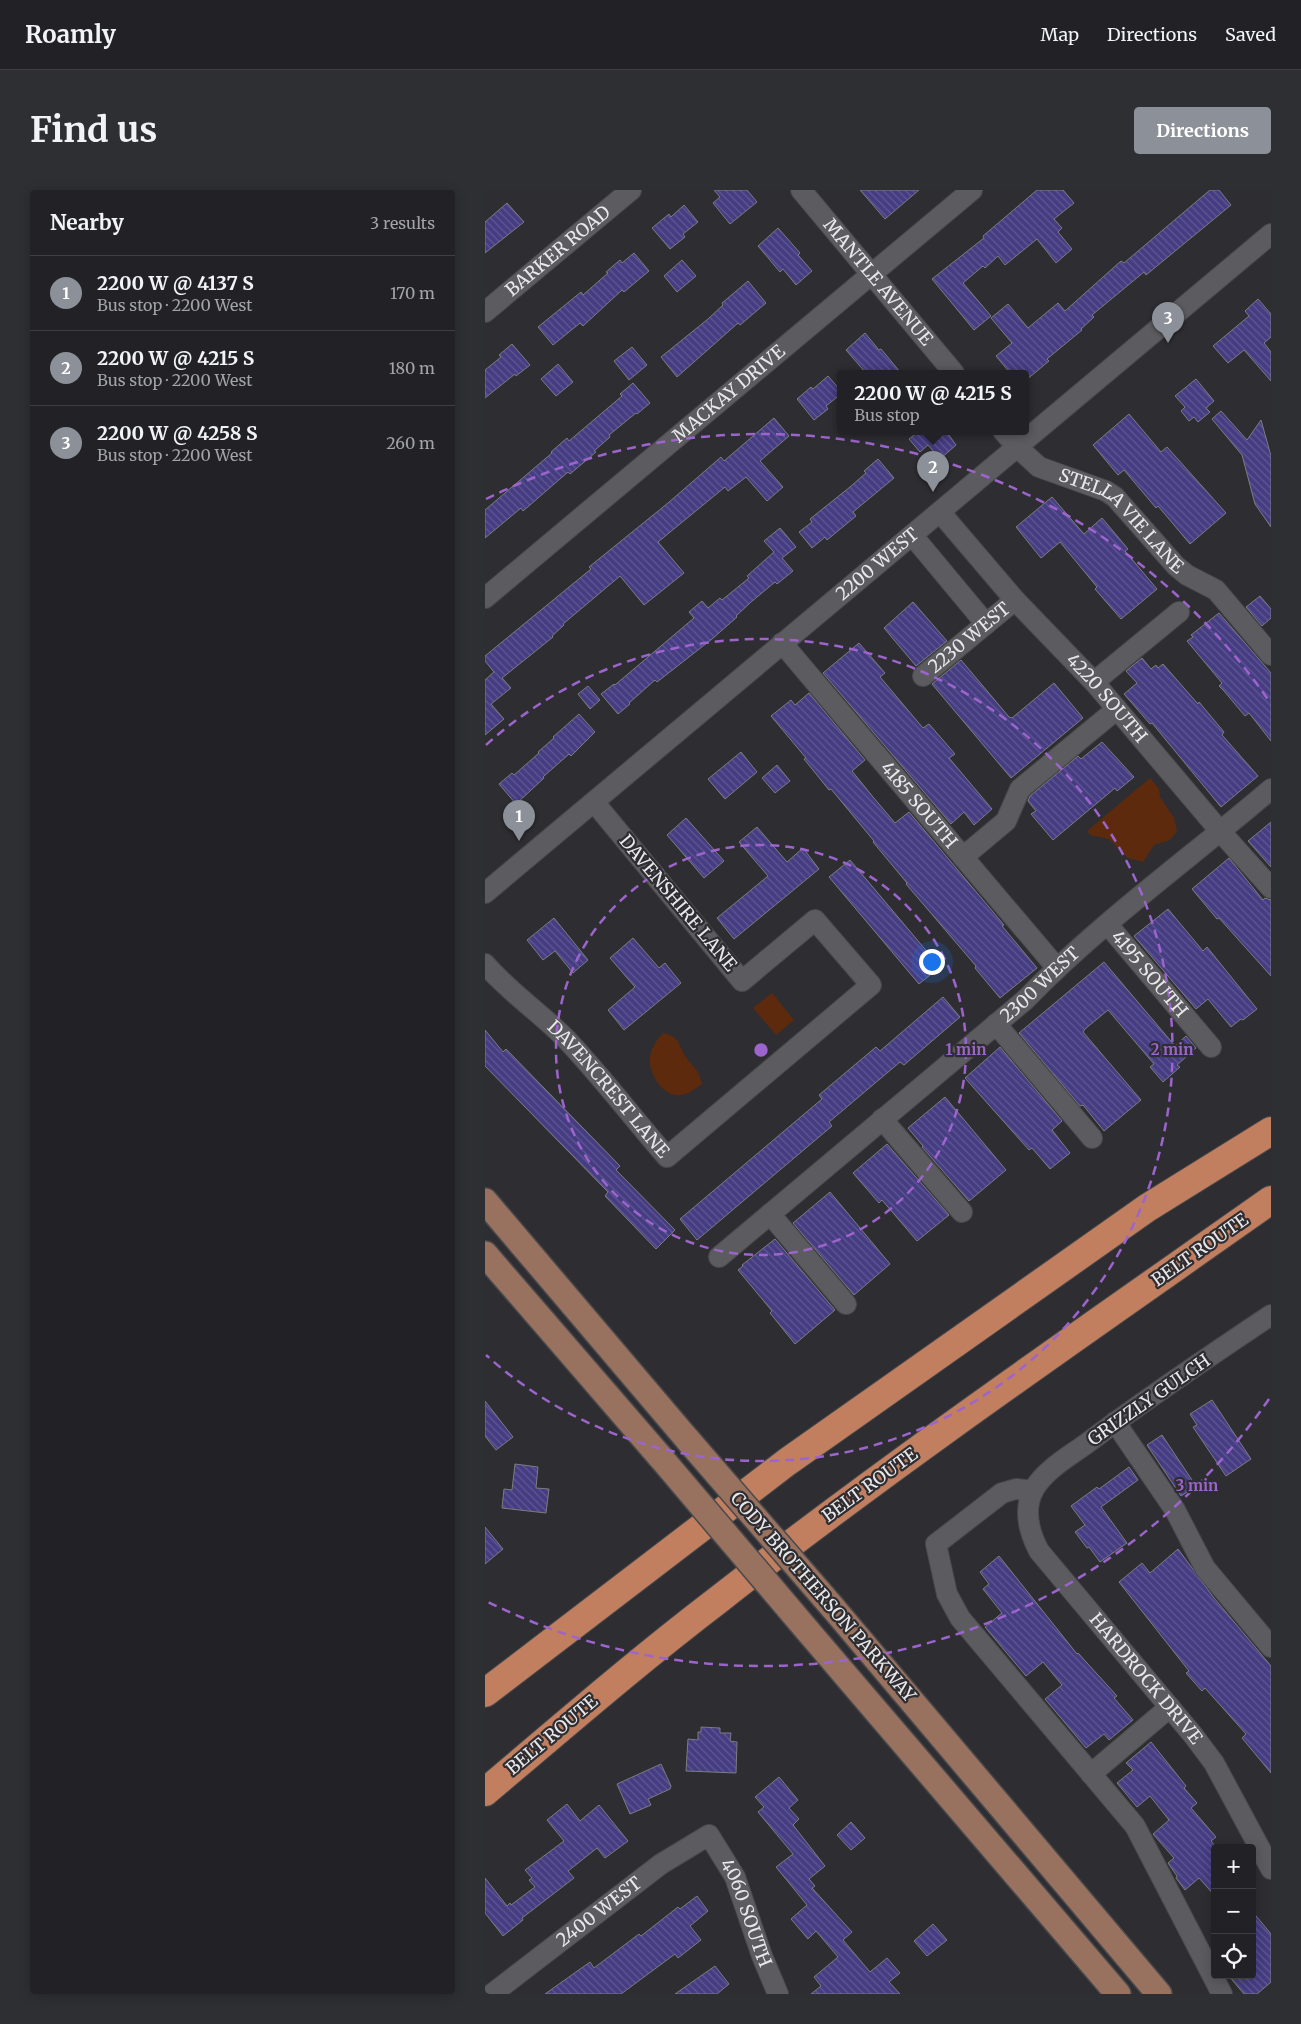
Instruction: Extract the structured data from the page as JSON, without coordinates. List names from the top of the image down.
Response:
{
  "streets": {
    "highway": ["BELT ROUTE"],
    "main road": ["CODY BROTHERSON PARKWAY"],
    "street": [
      "BARKER ROAD",
      "MANTLE AVENUE",
      "MACKAY DRIVE",
      "STELLA VIE LANE",
      "2200 WEST",
      "2230 WEST",
      "4220 SOUTH",
      "4185 SOUTH",
      "DAVENSHIRE LANE",
      "4195 SOUTH",
      "2300 WEST",
      "DAVENCREST LANE",
      "GRIZZLY GULCH",
      "HARDROCK DRIVE",
      "2400 WEST",
      "4060 SOUTH"
    ]
  },
  "crossings": [
    ["MANTLE AVENUE", "MACKAY DRIVE"],
    ["STELLA VIE LANE", "2200 WEST"],
    ["2200 WEST", "4220 SOUTH"],
    ["2200 WEST", "4185 SOUTH"],
    ["2200 WEST", "DAVENSHIRE LANE"],
    ["2230 WEST", "4220 SOUTH"],
    ["4220 SOUTH", "2300 WEST"],
    ["4185 SOUTH", "2300 WEST"],
    ["DAVENSHIRE LANE", "DAVENCREST LANE"],
    ["4195 SOUTH", "2300 WEST"],
    ["GRIZZLY GULCH", "HARDROCK DRIVE"],
    ["2400 WEST", "4060 SOUTH"]
  ],
  "page": {
    "header": "Roamly",
    "nav": ["Map", "Directions", "Saved"],
    "buttons": "Directions",
    "title": "Find us",
    "heading": ["Nearby", "3 results"],
    "list": [
      {
        "mark": "1",
        "name": "2200 W @ 4137 S",
        "note": "Bus stop · 2200 West",
        "value": "170 m"
      },
      {
        "mark": "2",
        "name": "2200 W @ 4215 S",
        "note": "Bus stop · 2200 West",
        "value": "180 m"
      },
      {
        "mark": "3",
        "name": "2200 W @ 4258 S",
        "note": "Bus stop · 2200 West",
        "value": "260 m"
      }
    ],
    "pins": ["3", "2", "1"],
    "popup": ["2200 W @ 4215 S", "Bus stop"],
    "map_buttons": ["+", "−"]
  },
  "rings": ["1 min", "2 min", "3 min"]
}
